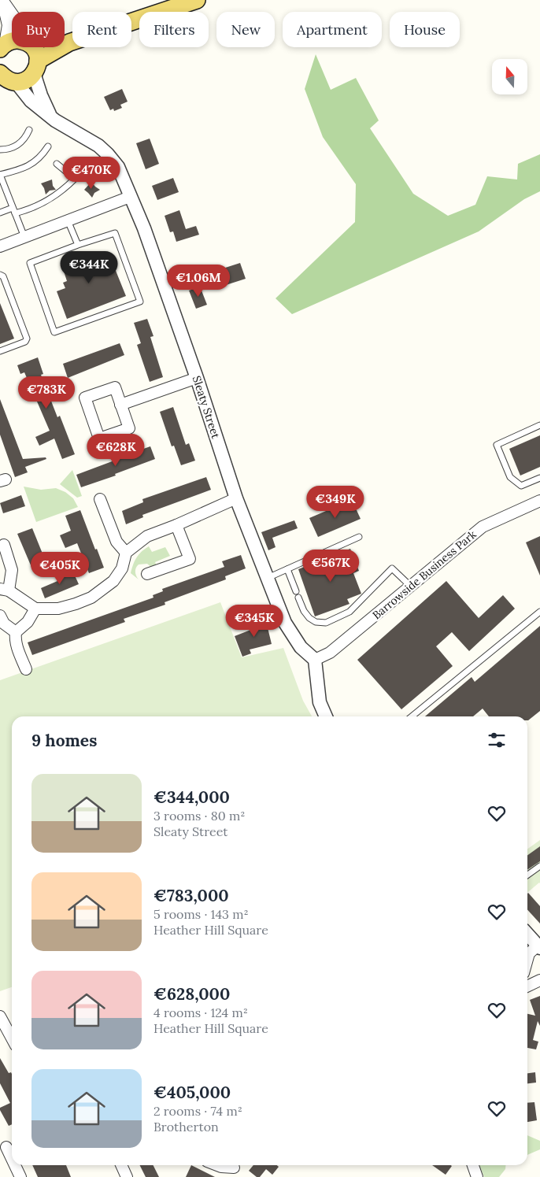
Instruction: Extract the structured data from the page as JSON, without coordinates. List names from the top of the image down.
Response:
{
  "streets": {
    "street": ["Sleaty Street", "Barrowside Business Park"]
  },
  "crossings": [
    ["Sleaty Street", "Barrowside Business Park"]
  ],
  "north": "top",
  "page": {
    "chip": [
      "Buy",
      "Rent",
      "Filters",
      "New",
      "Apartment",
      "House"
    ],
    "price": [
      "€470K",
      "€344K",
      "€1.06M",
      "€783K",
      "€628K",
      "€349K",
      "€567K",
      "€405K",
      "€345K"
    ],
    "heading": "9 homes",
    "list": [
      {
        "name": "€344,000",
        "note": "3 rooms · 80 m² · Sleaty Street"
      },
      {
        "name": "€783,000",
        "note": "5 rooms · 143 m² · Heather Hill Square"
      },
      {
        "name": "€628,000",
        "note": "4 rooms · 124 m² · Heather Hill Square"
      },
      {
        "name": "€405,000",
        "note": "2 rooms · 74 m² · Brotherton"
      }
    ]
  }
}
